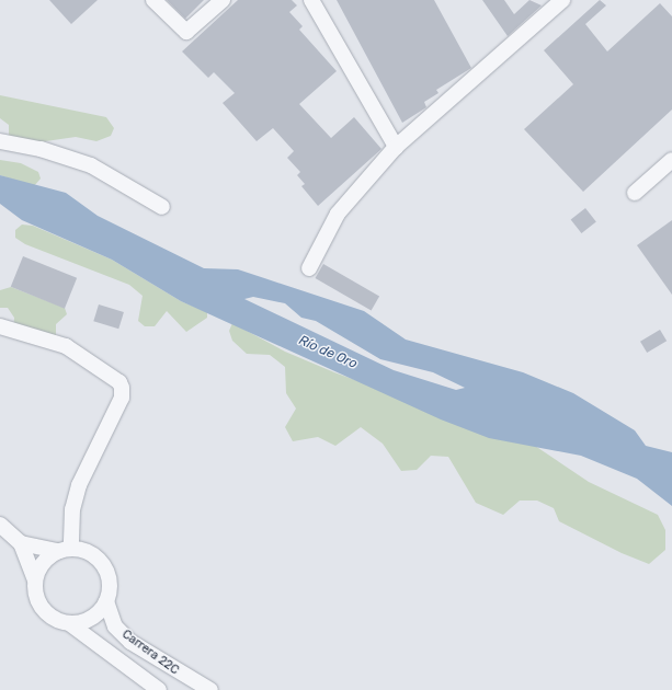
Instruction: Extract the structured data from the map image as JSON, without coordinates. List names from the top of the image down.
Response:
{
  "streets": {
    "street": ["Carrera 22C"]
  },
  "water": ["Río de Oro"]
}
